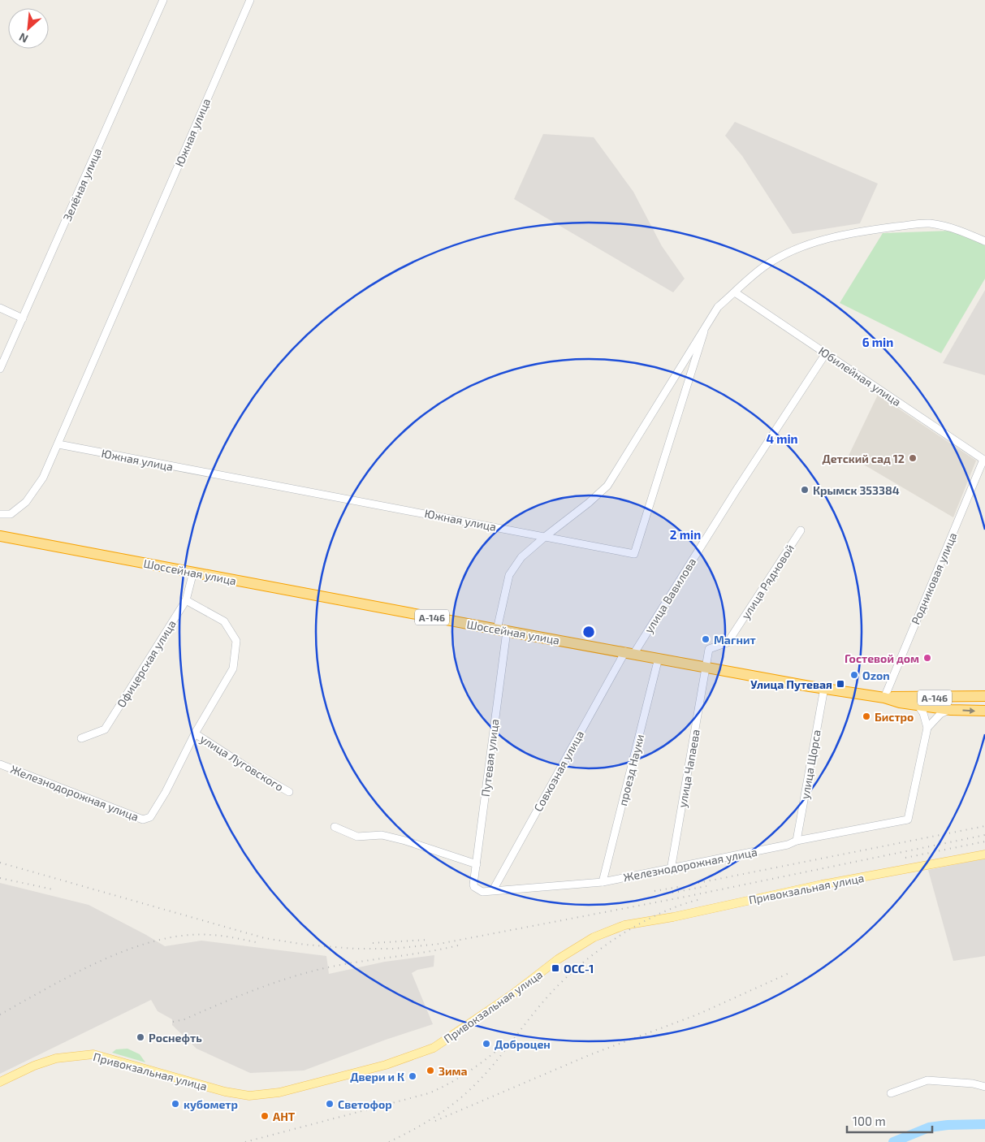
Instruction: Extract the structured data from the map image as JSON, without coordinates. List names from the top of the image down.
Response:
{
  "streets": {
    "highway": ["Шоссейная улица", "А-146"],
    "main road": ["Привокзальная улица"],
    "street": [
      "Южная улица",
      "Зелёная улица",
      "Юбилейная улица",
      "Родниковая улица",
      "улица Рядновой",
      "улица Вавилова",
      "Офицерская улица",
      "Путевая улица",
      "улица Луговского",
      "улица Щорса",
      "улица Чапаева",
      "проезд Науки",
      "Совхозная улица",
      "Железнодорожная улица"
    ]
  },
  "crossings": [
    ["Южная улица", "Путевая улица"],
    ["Юбилейная улица", "Родниковая улица"],
    ["Юбилейная улица", "улица Вавилова"],
    ["Шоссейная улица", "Родниковая улица"],
    ["Шоссейная улица", "улица Рядновой"],
    ["Шоссейная улица", "улица Вавилова"],
    ["Шоссейная улица", "А-146"],
    ["Шоссейная улица", "Офицерская улица"],
    ["Шоссейная улица", "Путевая улица"],
    ["Шоссейная улица", "улица Щорса"],
    ["Шоссейная улица", "улица Чапаева"],
    ["Шоссейная улица", "проезд Науки"],
    ["Шоссейная улица", "Совхозная улица"],
    ["Родниковая улица", "А-146"],
    ["улица Рядновой", "улица Чапаева"],
    ["улица Вавилова", "Совхозная улица"],
    ["Офицерская улица", "улица Луговского"],
    ["Путевая улица", "Железнодорожная улица"],
    ["улица Луговского", "Железнодорожная улица"],
    ["улица Щорса", "Железнодорожная улица"],
    ["улица Чапаева", "Железнодорожная улица"],
    ["проезд Науки", "Железнодорожная улица"],
    ["Совхозная улица", "Железнодорожная улица"]
  ],
  "places": {
    "other": [
      "Детский сад 12",
      "Крымск 353384",
      "Магнит",
      "Гостевой дом",
      "Ozon",
      "Бистро",
      "Роснефть",
      "Доброцен",
      "Зима",
      "Двери и К",
      "кубометр",
      "Светофор",
      "АНТ"
    ],
    "transit": ["Улица Путевая", "ОСС-1"]
  },
  "scale_bar": "100 m",
  "north": "bottom left",
  "rings": ["6 min", "4 min", "2 min"]
}
